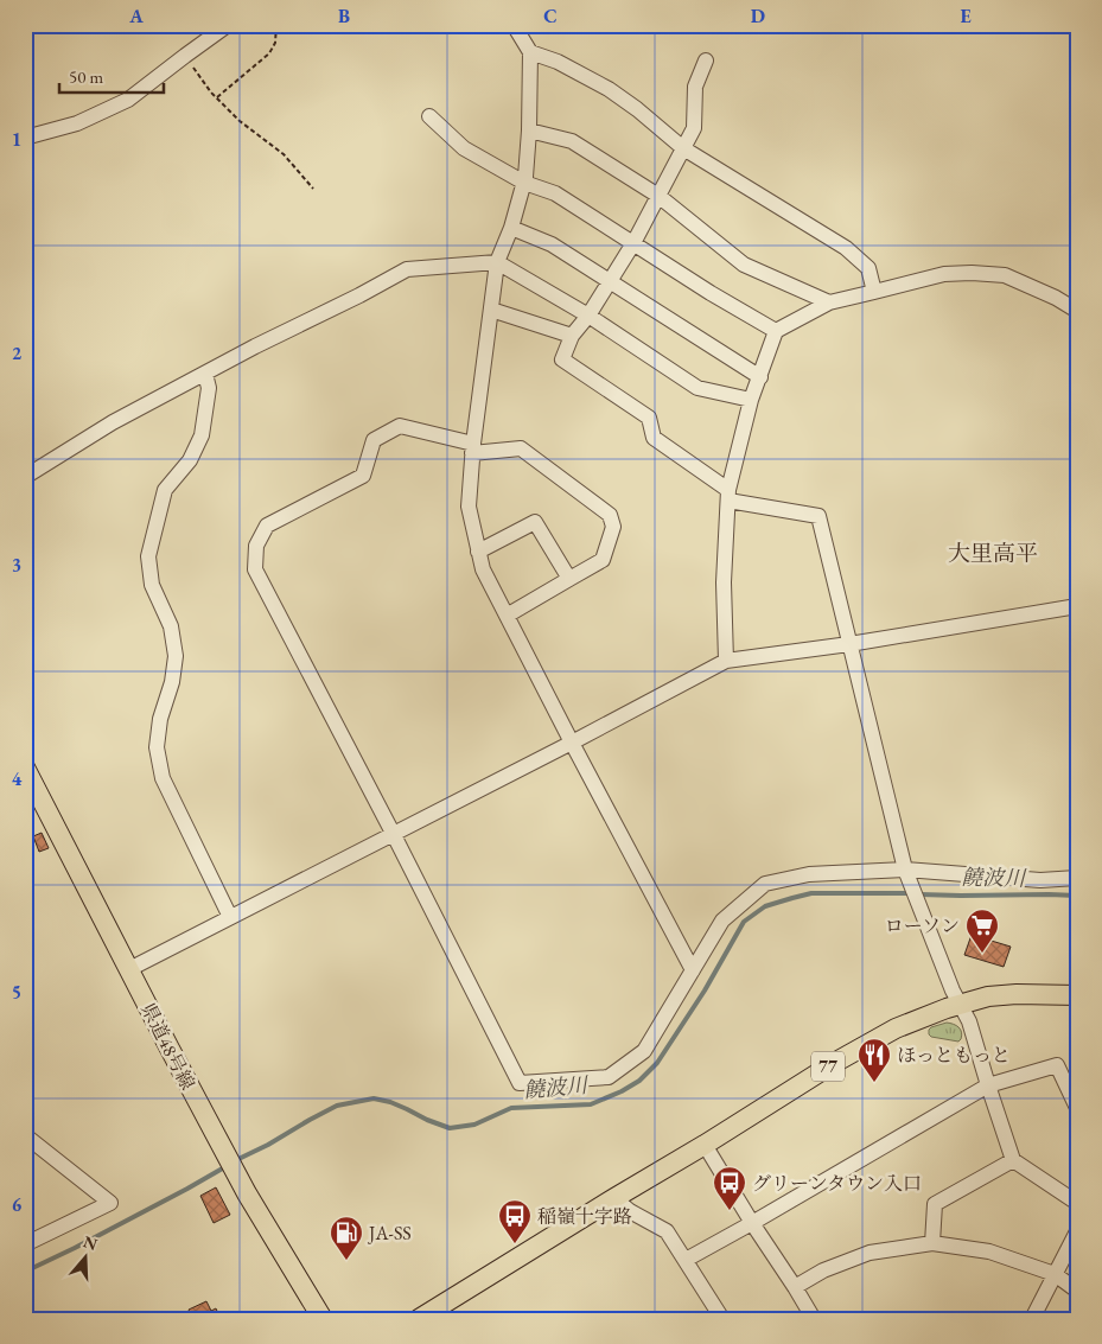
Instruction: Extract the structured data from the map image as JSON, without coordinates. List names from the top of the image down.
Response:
{
  "streets": {
    "main road": ["県道48号線", "77"]
  },
  "districts": ["大里高平"],
  "water": ["饒波川"],
  "places": {
    "supermarket": ["ローソン"],
    "restaurant": ["ほっともっと"],
    "bus stop": ["グリーンタウン入口", "稲嶺十字路"],
    "fuel station": ["JA-SS"]
  },
  "scale_bar": "50 m",
  "north": "top",
  "grid": {
    "columns": [
      "A",
      "B",
      "C",
      "D",
      "E"
    ],
    "rows": [
      "1",
      "2",
      "3",
      "4",
      "5",
      "6"
    ]
  }
}
